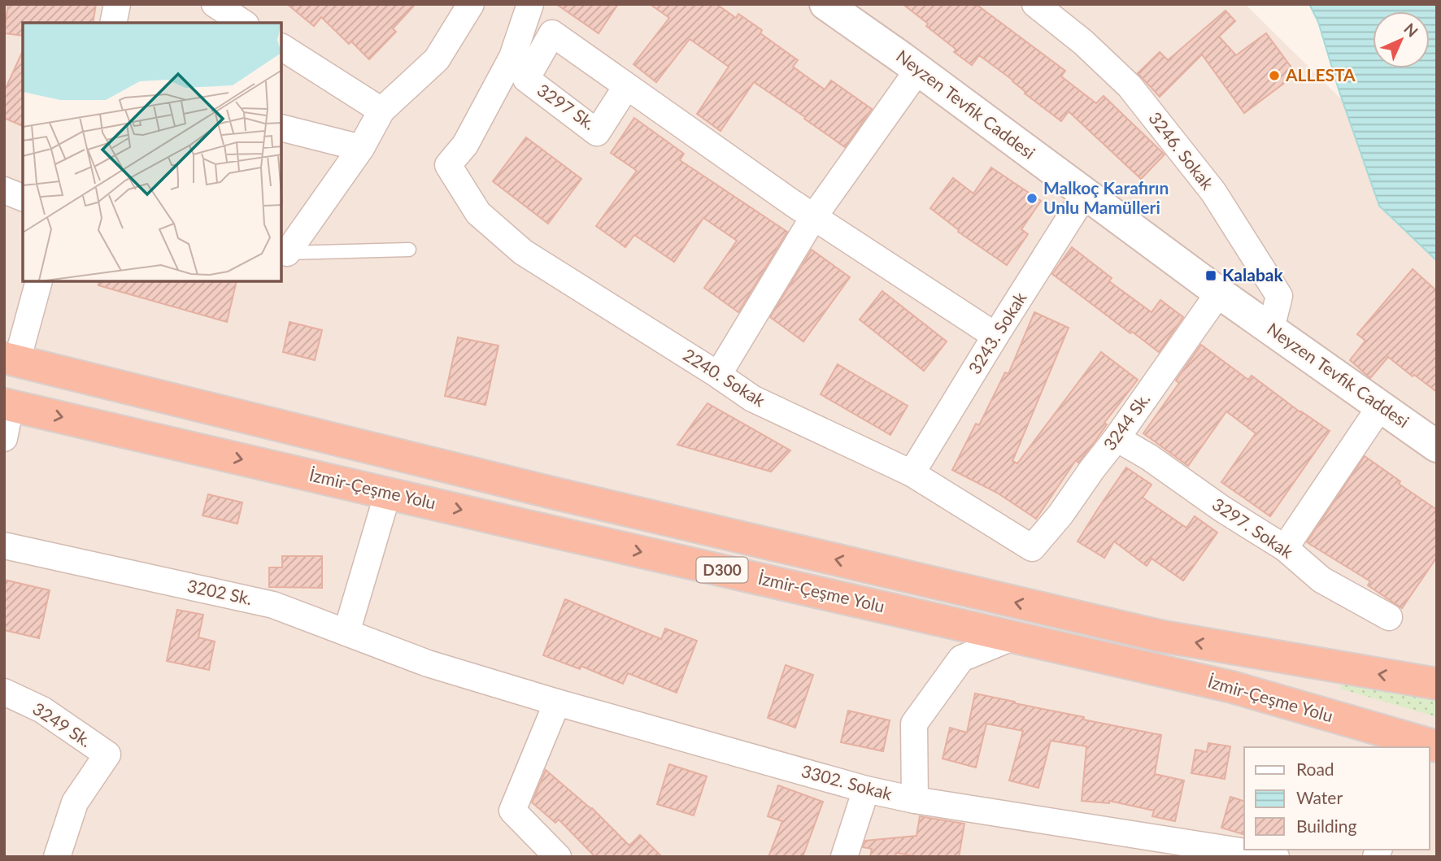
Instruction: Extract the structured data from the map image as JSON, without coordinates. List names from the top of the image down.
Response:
{
  "streets": {
    "highway": ["İzmir-Çeşme Yolu", "D300"],
    "street": [
      "Neyzen Tevfik Caddesi",
      "3246. Sokak",
      "3243. Sokak",
      "2240. Sokak",
      "3244 Sk.",
      "3297. Sokak",
      "3202 Sk.",
      "3249 Sk.",
      "3302. Sokak"
    ]
  },
  "crossings": [
    ["Neyzen Tevfik Caddesi", "3246. Sokak"],
    ["Neyzen Tevfik Caddesi", "3243. Sokak"],
    ["Neyzen Tevfik Caddesi", "3244 Sk."],
    ["3243. Sokak", "2240. Sokak"],
    ["2240. Sokak", "3244 Sk."],
    ["3244 Sk.", "3297. Sokak"],
    ["3202 Sk.", "3302. Sokak"]
  ],
  "places": {
    "other": ["ALLESTA", "Malkoç Karafırın Unlu Mamülleri"],
    "transit": ["Kalabak"]
  },
  "legend": ["Road", "Water", "Building"],
  "north": "top right"
}
